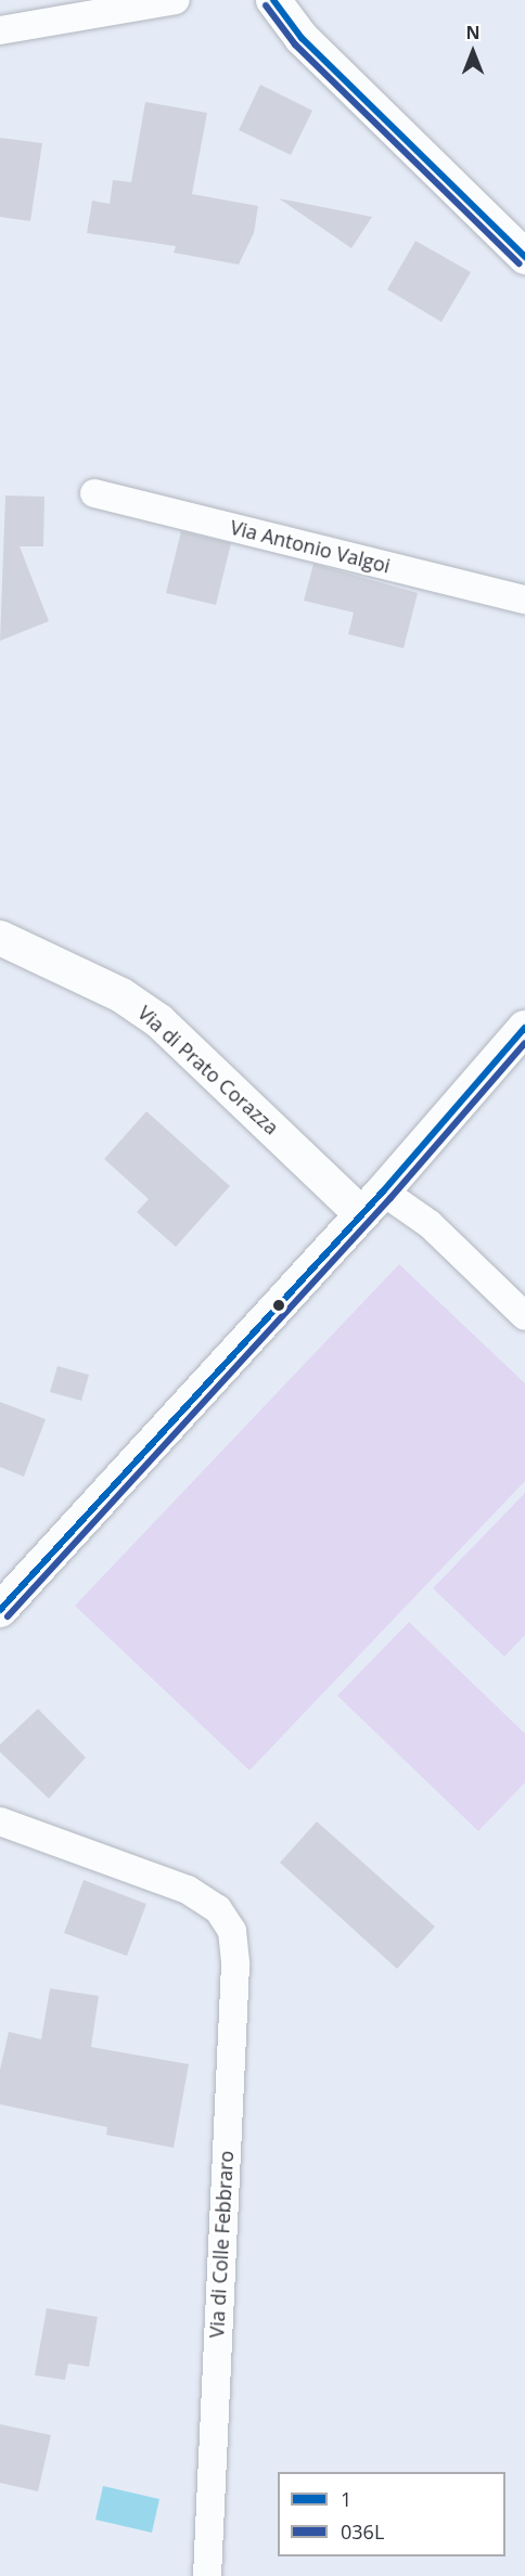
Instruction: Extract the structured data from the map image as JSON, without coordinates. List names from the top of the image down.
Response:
{
  "streets": {
    "street": ["Via Antonio Valgoi", "Via di Prato Corazza", "Via di Colle Febbraro"]
  },
  "lines": ["transit line 1", "transit line 036L"],
  "legend": ["1", "036L"],
  "north": "top"
}
